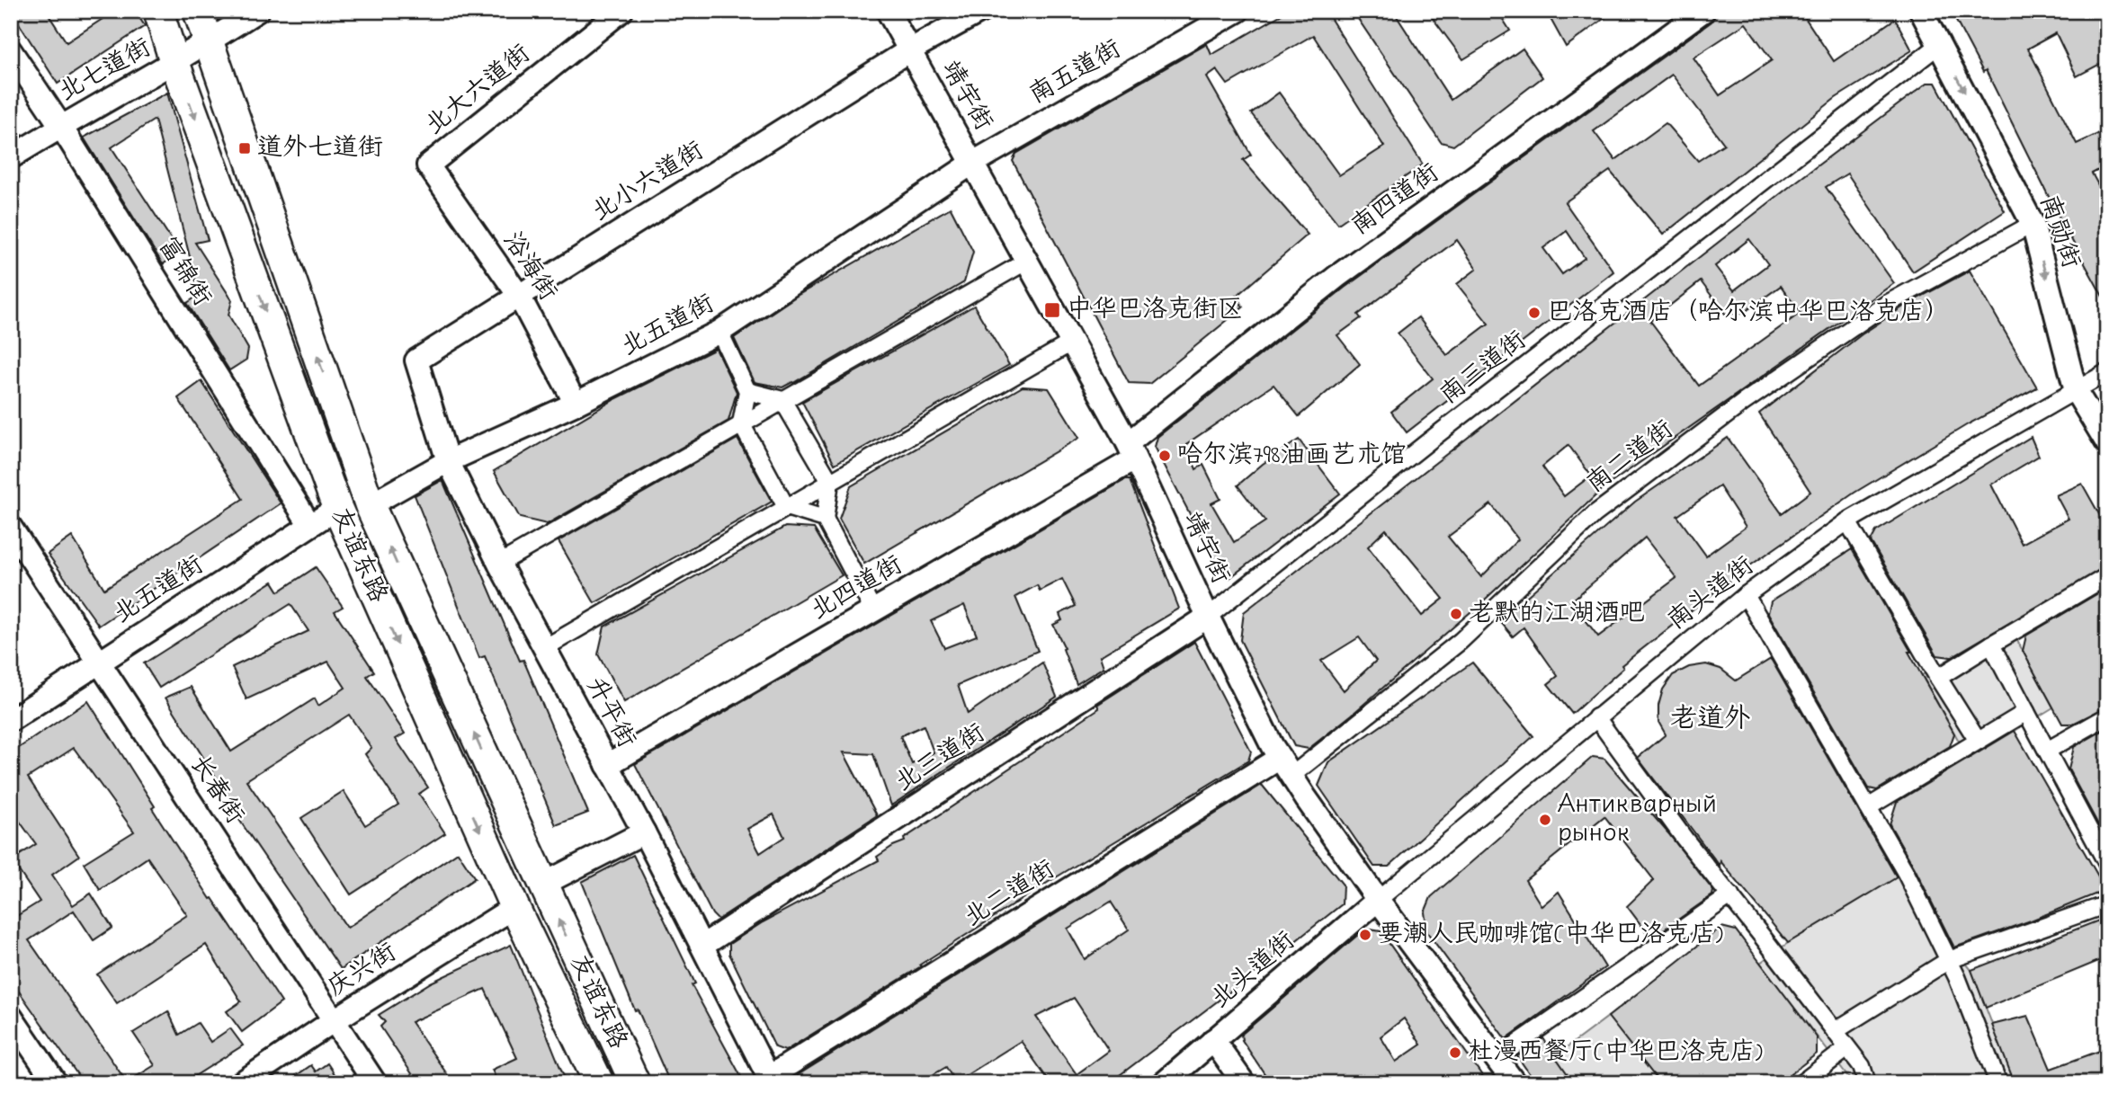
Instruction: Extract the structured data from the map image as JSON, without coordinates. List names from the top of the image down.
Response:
{
  "streets": {
    "highway": ["友谊东路"],
    "street": [
      "北七道街",
      "南五道街",
      "北大六道街",
      "靖宇街",
      "北小六道街",
      "南四道街",
      "南勋街",
      "浴海街",
      "富锦街",
      "北五道街",
      "南三道街",
      "南二道街",
      "北四道街",
      "南头道街",
      "升平街",
      "北三道街",
      "长春街",
      "北二道街",
      "庆兴街",
      "北头道街"
    ]
  },
  "crossings": [
    ["北七道街", "富锦街"],
    ["北七道街", "友谊东路"],
    ["南五道街", "靖宇街"],
    ["南五道街", "北五道街"],
    ["北大六道街", "浴海街"],
    ["靖宇街", "北小六道街"],
    ["靖宇街", "南四道街"],
    ["靖宇街", "北五道街"],
    ["靖宇街", "南三道街"],
    ["靖宇街", "南二道街"],
    ["靖宇街", "北四道街"],
    ["靖宇街", "南头道街"],
    ["靖宇街", "北三道街"],
    ["靖宇街", "北二道街"],
    ["靖宇街", "北头道街"],
    ["北小六道街", "浴海街"],
    ["北小六道街", "升平街"],
    ["南四道街", "北四道街"],
    ["南勋街", "南三道街"],
    ["南勋街", "南二道街"],
    ["南勋街", "南头道街"],
    ["浴海街", "北五道街"],
    ["富锦街", "北五道街"],
    ["北五道街", "友谊东路"],
    ["北五道街", "升平街"],
    ["北五道街", "长春街"],
    ["南三道街", "北三道街"],
    ["南二道街", "北二道街"],
    ["友谊东路", "庆兴街"],
    ["北四道街", "升平街"],
    ["南头道街", "北头道街"],
    ["升平街", "北三道街"],
    ["升平街", "北二道街"],
    ["长春街", "庆兴街"]
  ],
  "one_way": ["南勋街"],
  "districts": ["老道外"],
  "places": {
    "transit": ["道外七道街", "中华巴洛克街区"],
    "other": [
      "巴洛克酒店（哈尔滨中华巴洛克店）",
      "哈尔滨798油画艺术馆",
      "老默的江湖酒吧",
      "Антикварный рынок",
      "要潮人民咖啡馆(中华巴洛克店)",
      "杜漫西餐厅(中华巴洛克店)"
    ]
  }
}
